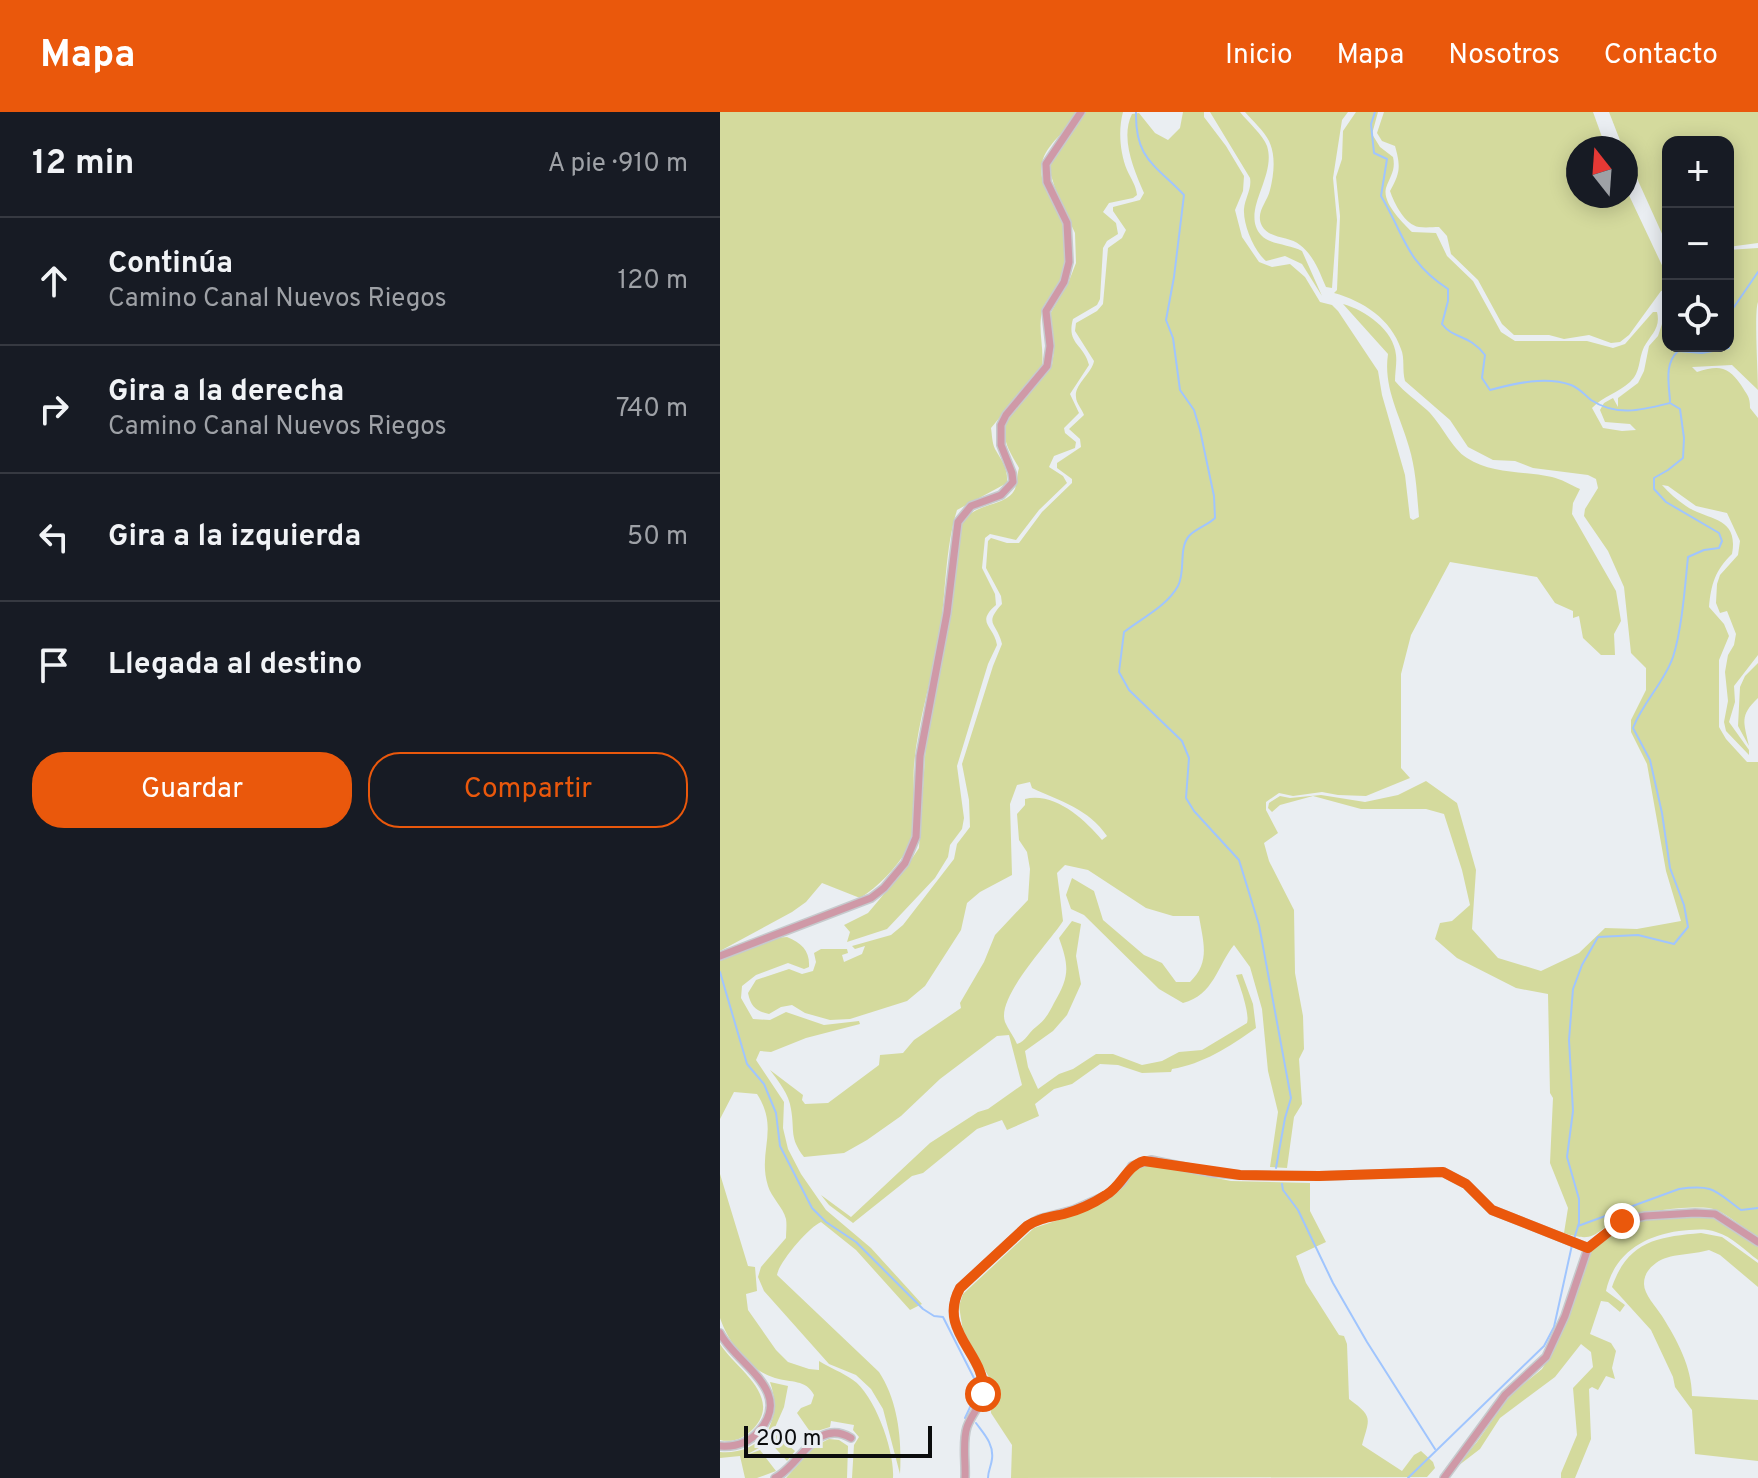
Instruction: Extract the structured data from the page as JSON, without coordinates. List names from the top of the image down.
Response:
{
  "scale_bar": "200 m",
  "north": "top",
  "page": {
    "header": "Mapa",
    "nav": [
      "Inicio",
      "Mapa",
      "Nosotros",
      "Contacto"
    ],
    "heading": ["12 min", "A pie · 910 m"],
    "map_buttons": ["+", "−"],
    "list": [
      ["Continúa", "Camino Canal Nuevos Riegos", "120 m"],
      ["Gira a la derecha", "Camino Canal Nuevos Riegos", "740 m"],
      ["Gira a la izquierda", "50 m"],
      "Llegada al destino"
    ],
    "buttons": ["Guardar", "Compartir"],
    "scale": "200 m"
  }
}
